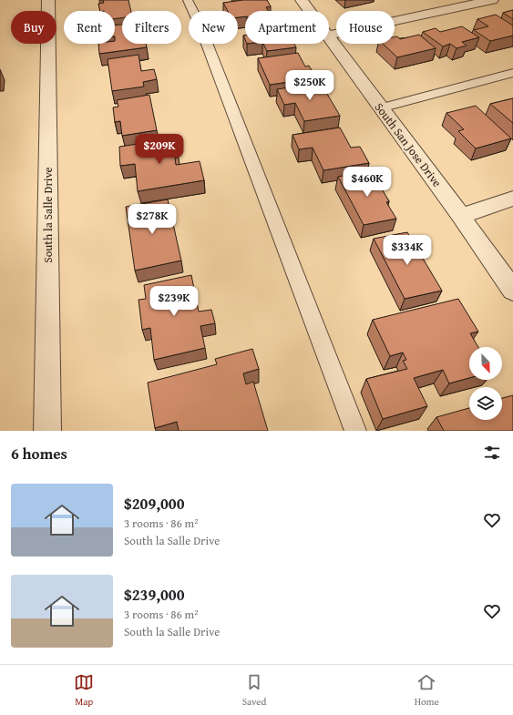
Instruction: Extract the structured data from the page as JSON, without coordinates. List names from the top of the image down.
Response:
{
  "streets": {
    "street": ["South San Jose Drive", "South la Salle Drive"]
  },
  "north": "bottom right",
  "page": {
    "chip": [
      "Buy",
      "Rent",
      "Filters",
      "New",
      "Apartment",
      "House"
    ],
    "price": [
      "$250K",
      "$209K",
      "$460K",
      "$278K",
      "$334K",
      "$239K"
    ],
    "heading": "6 homes",
    "list": [
      {
        "name": "$209,000",
        "note": "3 rooms · 86 m² · South la Salle Drive"
      },
      {
        "name": "$239,000",
        "note": "3 rooms · 86 m² · South la Salle Drive"
      }
    ],
    "tabs": ["Map", "Saved", "Home"]
  }
}
